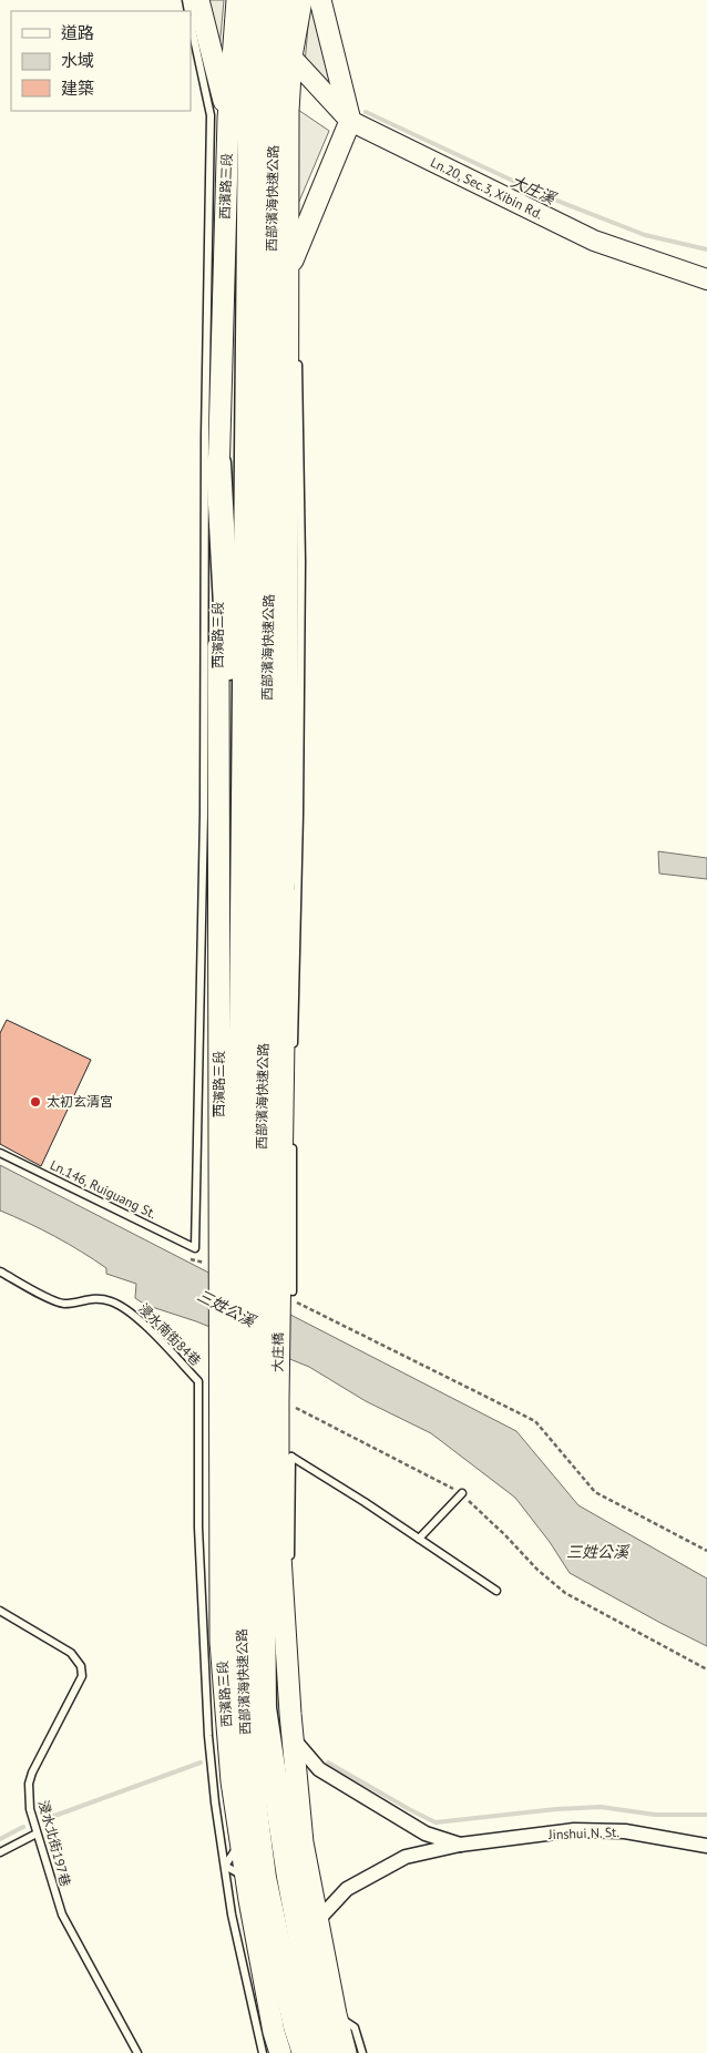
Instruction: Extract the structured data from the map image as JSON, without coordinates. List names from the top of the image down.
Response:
{
  "streets": {
    "highway": ["西部濱海快速公路", "大庄橋"],
    "main road": ["西濱路三段"],
    "street": ["Ln.20, Sec.3, Xibin Rd.", "Jinshui N. St."],
    "lane": ["Ln.146, Ruiguang St.", "浸水南街84巷", "浸水北街197巷"]
  },
  "crossings": [
    ["西濱路三段", "Ln.20, Sec.3, Xibin Rd."],
    ["西濱路三段", "西部濱海快速公路"],
    ["西濱路三段", "Ln.146, Ruiguang St."],
    ["西濱路三段", "浸水南街84巷"],
    ["西濱路三段", "大庄橋"],
    ["Ln.20, Sec.3, Xibin Rd.", "西部濱海快速公路"],
    ["西部濱海快速公路", "大庄橋"]
  ],
  "water": ["大庄溪", "三姓公溪"],
  "places": ["太初玄清宮"],
  "legend": ["道路", "水域", "建築"]
}
